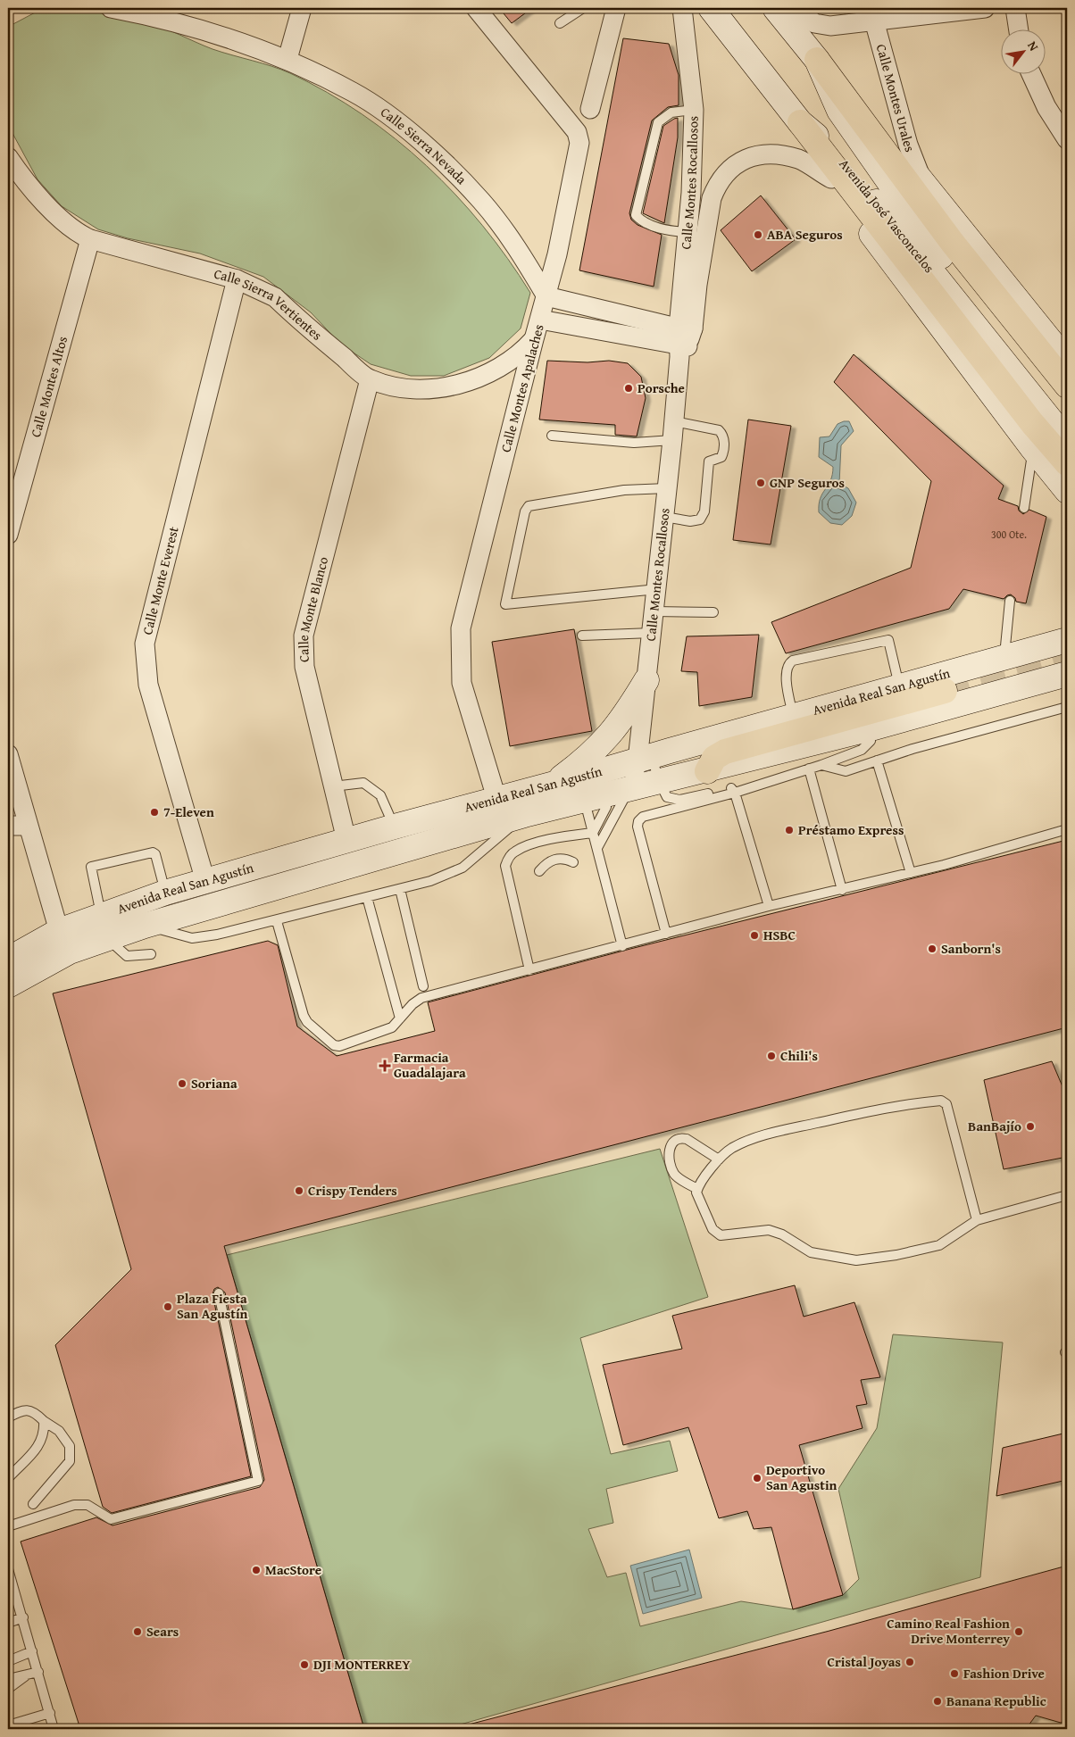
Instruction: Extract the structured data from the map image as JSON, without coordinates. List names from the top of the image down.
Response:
{
  "streets": {
    "main road": ["Avenida José Vasconcelos", "Avenida Real San Agustín"],
    "street": [
      "Calle Montes Urales",
      "Calle Sierra Nevada",
      "Calle Montes Rocallosos",
      "Calle Sierra Vertientes",
      "Calle Montes Altos",
      "Calle Montes Apalaches",
      "Calle Monte Everest",
      "Calle Monte Blanco"
    ]
  },
  "crossings": [
    ["Calle Sierra Nevada", "Calle Montes Apalaches"],
    ["Calle Montes Rocallosos", "Avenida Real San Agustín"],
    ["Calle Sierra Vertientes", "Calle Montes Altos"],
    ["Calle Sierra Vertientes", "Calle Montes Apalaches"],
    ["Calle Sierra Vertientes", "Calle Monte Everest"],
    ["Calle Sierra Vertientes", "Calle Monte Blanco"],
    ["Calle Montes Apalaches", "Avenida Real San Agustín"],
    ["Calle Monte Everest", "Avenida Real San Agustín"],
    ["Calle Monte Blanco", "Avenida Real San Agustín"]
  ],
  "places": {
    "other": [
      "ABA Seguros",
      "Porsche",
      "GNP Seguros",
      "7-Eleven",
      "Préstamo Express",
      "HSBC",
      "Sanborn's",
      "Chili's",
      "Soriana",
      "BanBajío",
      "Crispy Tenders",
      "Plaza Fiesta San Agustín",
      "Deportivo San Agustin",
      "MacStore",
      "Sears",
      "Camino Real Fashion Drive Monterrey",
      "Cristal Joyas",
      "DJI MONTERREY",
      "Fashion Drive",
      "Banana Republic"
    ],
    "health": ["Farmacia Guadalajara"]
  },
  "house_numbers": ["300 Ote."],
  "north": "top right"
}
